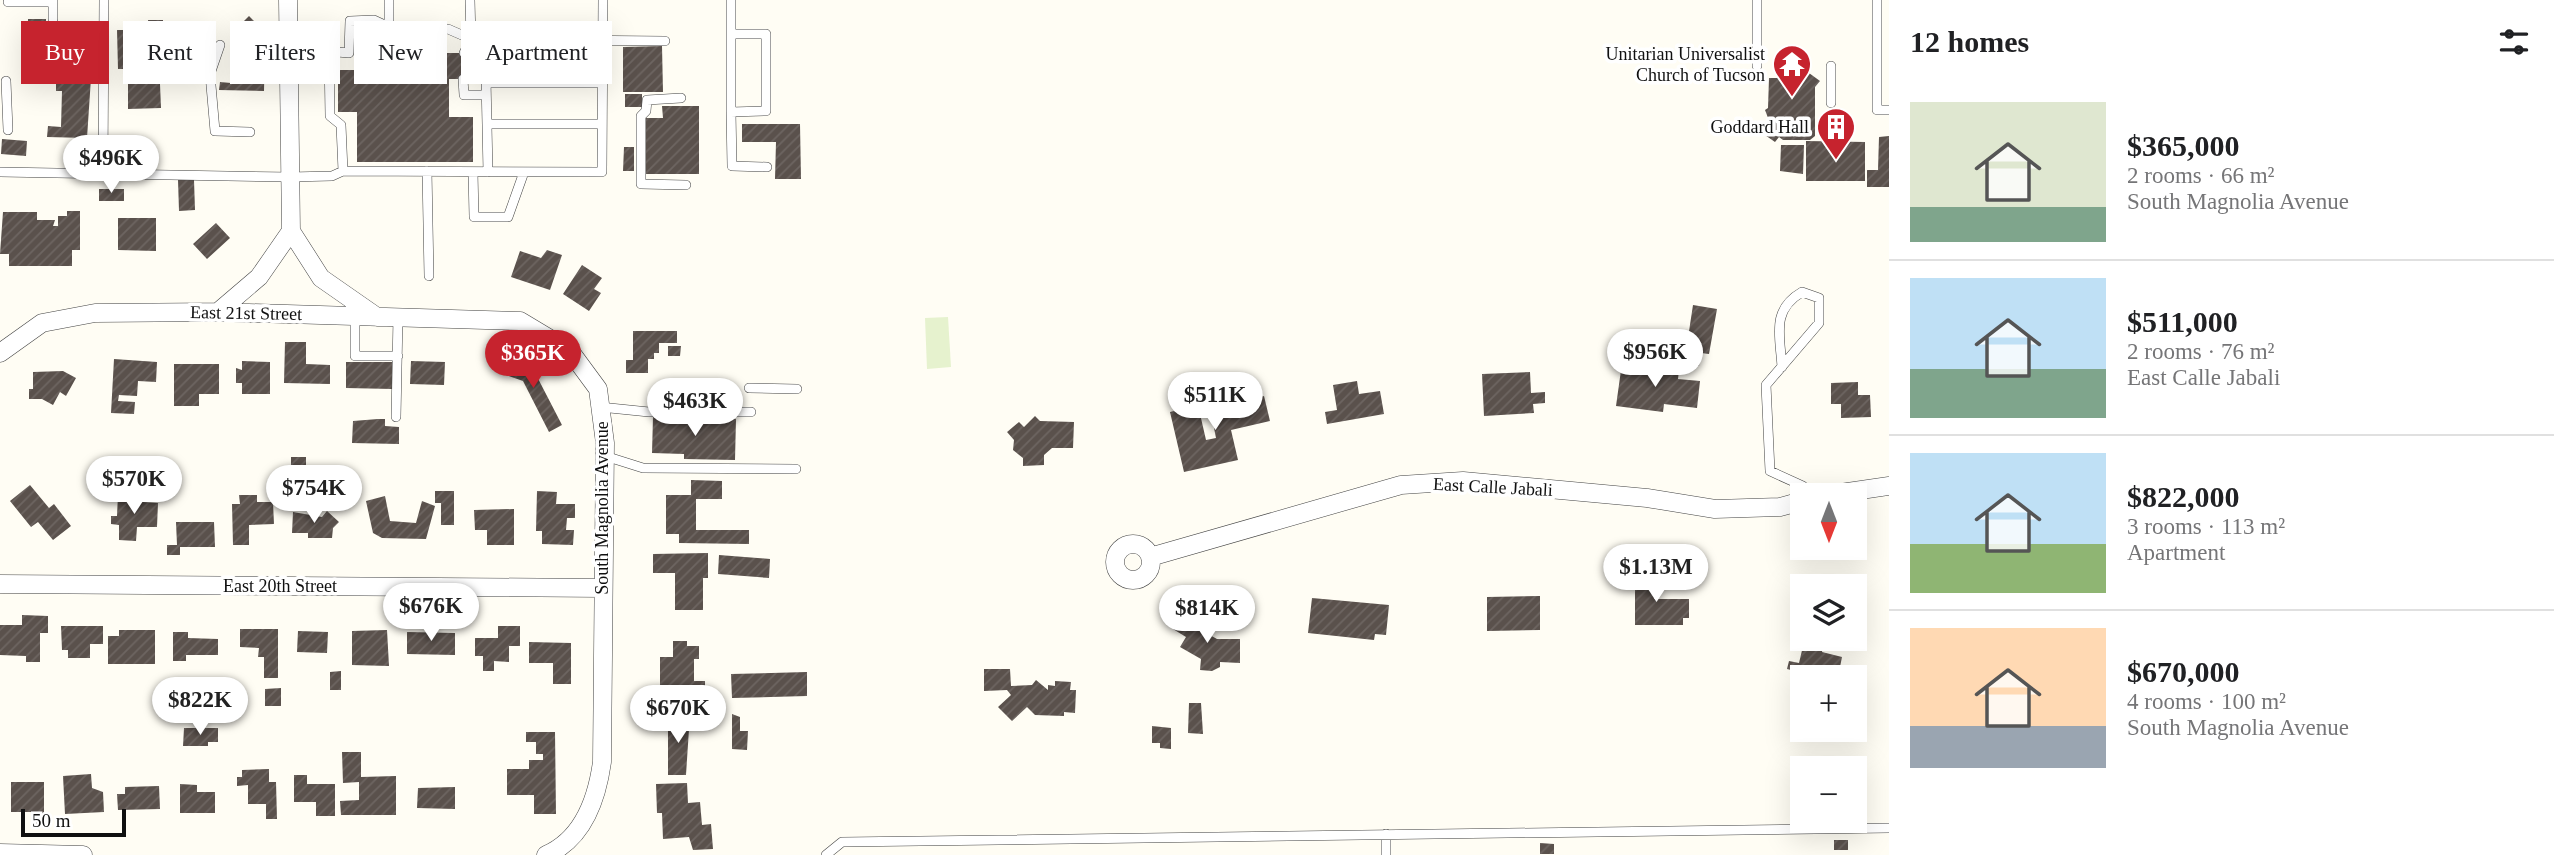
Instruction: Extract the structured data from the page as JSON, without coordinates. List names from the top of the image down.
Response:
{
  "streets": {
    "street": [
      "East 21st Street",
      "East Calle Jabali",
      "South Magnolia Avenue",
      "East 20th Street"
    ]
  },
  "crossings": [
    ["East 21st Street", "South Magnolia Avenue"],
    ["South Magnolia Avenue", "East 20th Street"]
  ],
  "places": {
    "temple": ["Unitarian Universalist Church of Tucson"],
    "building": ["Goddard Hall"]
  },
  "scale_bar": "50 m",
  "north": "bottom",
  "page": {
    "heading": "12 homes",
    "chip": [
      "Buy",
      "Rent",
      "Filters",
      "New",
      "Apartment"
    ],
    "list": [
      {
        "name": "$365,000",
        "note": "2 rooms · 66 m² · South Magnolia Avenue"
      },
      {
        "name": "$511,000",
        "note": "2 rooms · 76 m² · East Calle Jabali"
      },
      {
        "name": "$822,000",
        "note": "3 rooms · 113 m² · Apartment"
      },
      {
        "name": "$670,000",
        "note": "4 rooms · 100 m² · South Magnolia Avenue"
      }
    ],
    "price": [
      "$496K",
      "$956K",
      "$365K",
      "$511K",
      "$463K",
      "$570K",
      "$754K",
      "$1.13M",
      "$676K",
      "$814K",
      "$822K",
      "$670K"
    ],
    "map_buttons": ["+", "−"],
    "scale": "50 m"
  }
}
